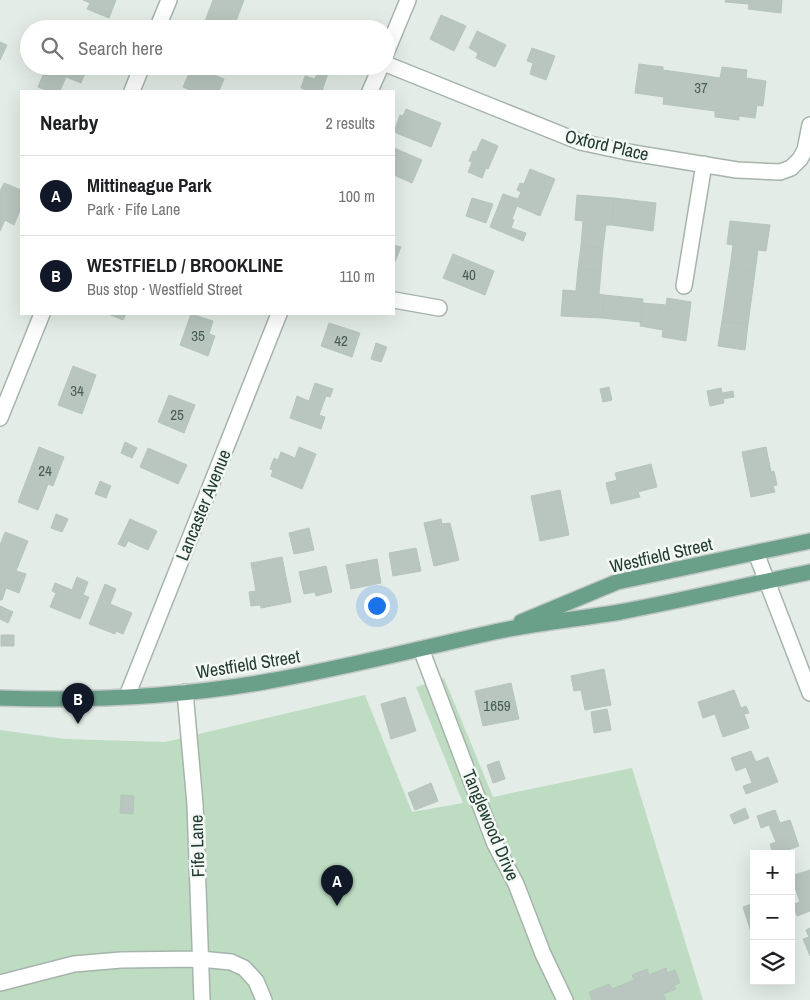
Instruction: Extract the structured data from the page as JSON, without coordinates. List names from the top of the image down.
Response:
{
  "streets": {
    "main road": ["Westfield Street"],
    "street": [
      "Oxford Place",
      "Lancaster Avenue",
      "Tanglewood Drive",
      "Fife Lane"
    ]
  },
  "crossings": [
    ["Lancaster Avenue", "Westfield Street"],
    ["Westfield Street", "Tanglewood Drive"],
    ["Westfield Street", "Fife Lane"]
  ],
  "house_numbers": [
    "37",
    "40",
    "35",
    "42",
    "34",
    "25",
    "24",
    "1659"
  ],
  "page": {
    "search": "Search here",
    "heading": ["Nearby", "2 results"],
    "list": [
      {
        "mark": "A",
        "name": "Mittineague Park",
        "note": "Park · Fife Lane",
        "value": "100 m"
      },
      {
        "mark": "B",
        "name": "WESTFIELD / BROOKLINE",
        "note": "Bus stop · Westfield Street",
        "value": "110 m"
      }
    ],
    "pins": ["B", "A"],
    "map_buttons": ["+", "−"]
  }
}
